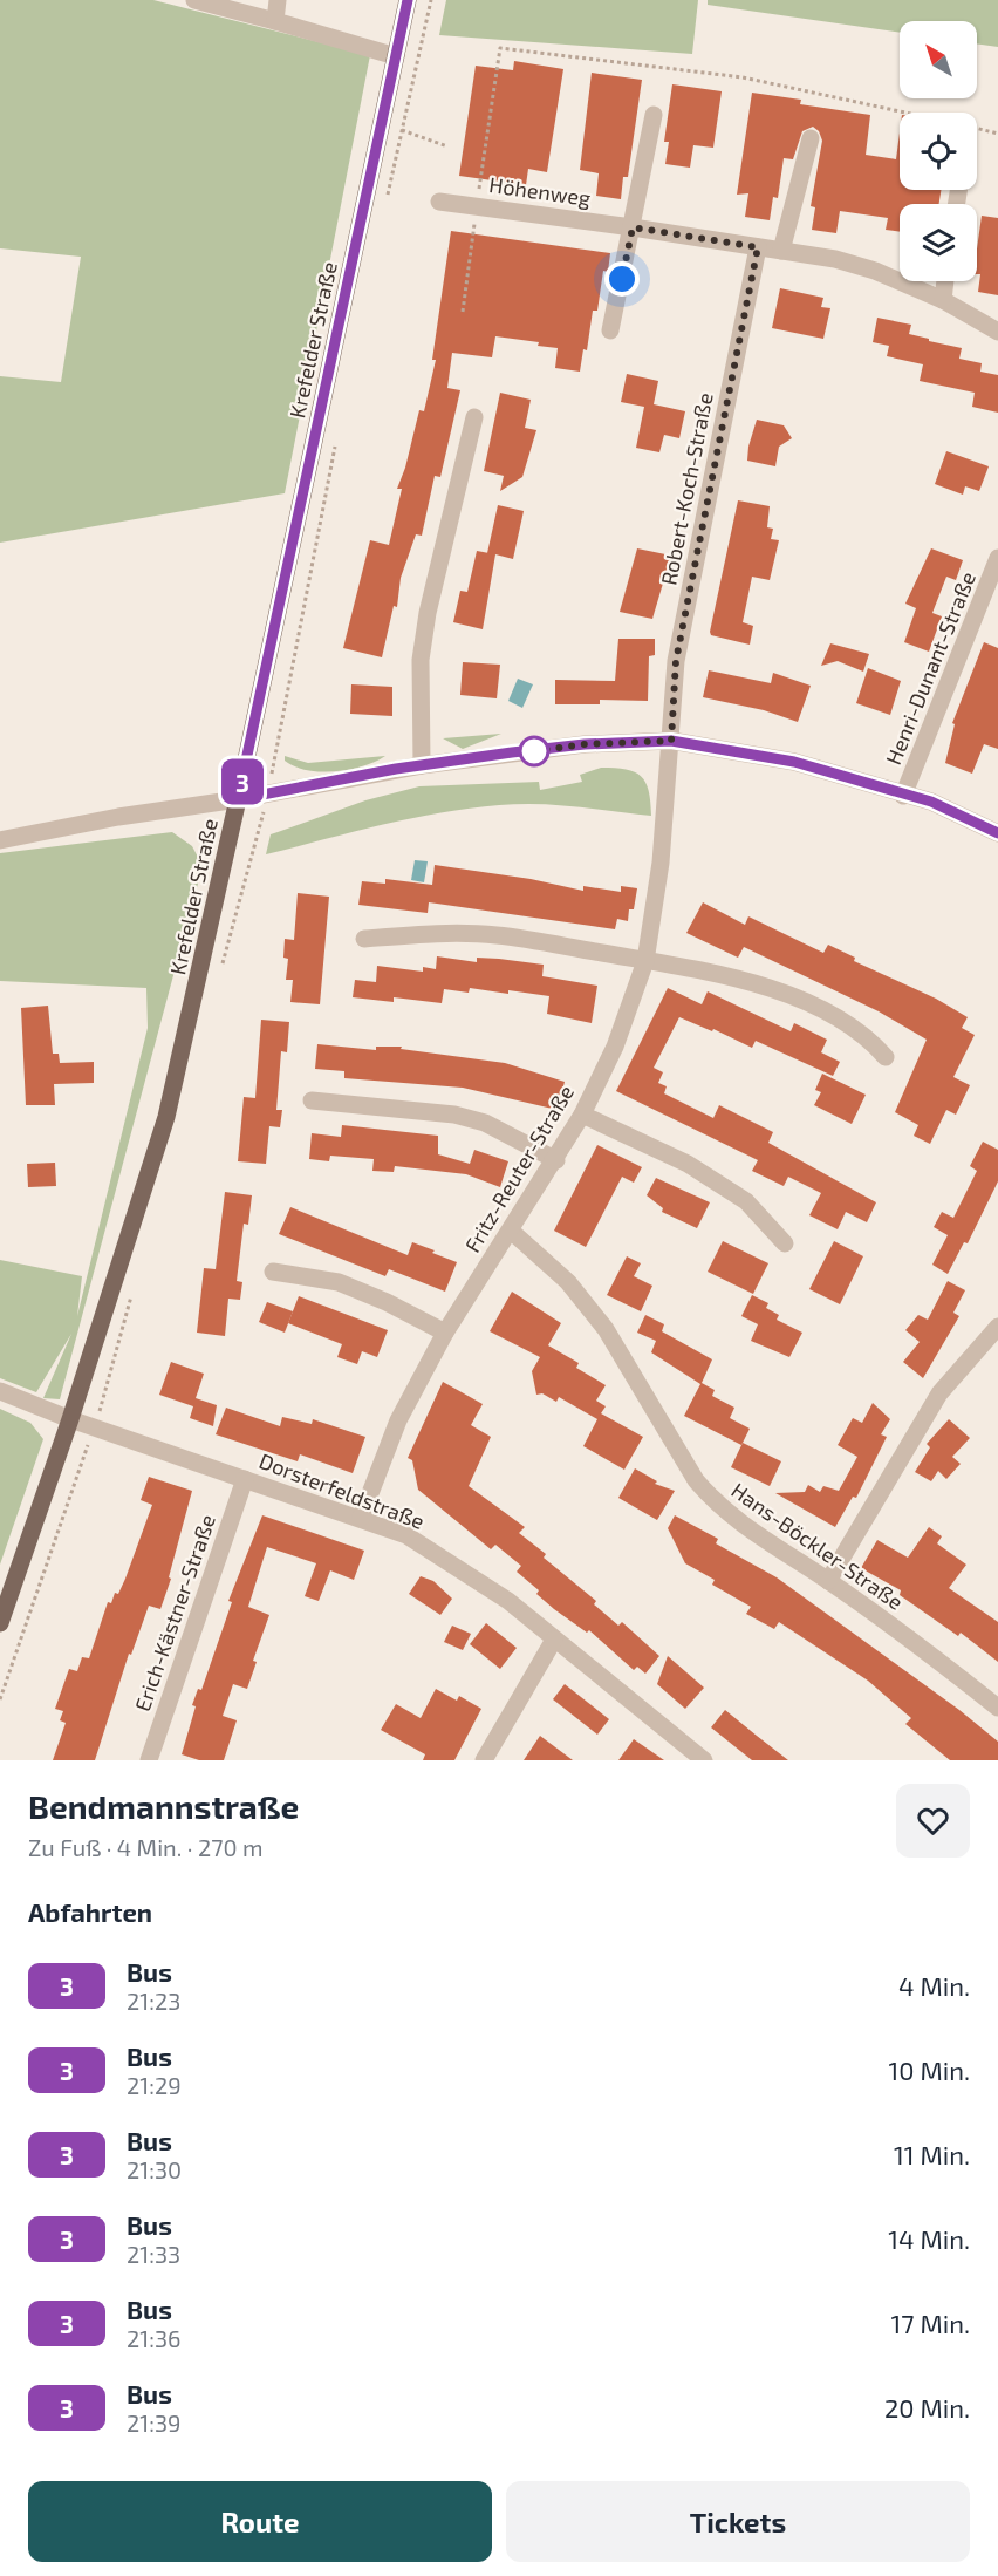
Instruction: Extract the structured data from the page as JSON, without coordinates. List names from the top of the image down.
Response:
{
  "streets": {
    "main road": ["Krefelder Straße"],
    "street": [
      "Höhenweg",
      "Robert-Koch-Straße",
      "Henri-Dunant-Straße",
      "Fritz-Reuter-Straße",
      "Dorsterfeldstraße",
      "Hans-Böckler-Straße",
      "Erich-Kästner-Straße"
    ]
  },
  "crossings": [
    ["Höhenweg", "Robert-Koch-Straße"],
    ["Krefelder Straße", "Dorsterfeldstraße"],
    ["Robert-Koch-Straße", "Fritz-Reuter-Straße"],
    ["Fritz-Reuter-Straße", "Dorsterfeldstraße"],
    ["Fritz-Reuter-Straße", "Hans-Böckler-Straße"],
    ["Dorsterfeldstraße", "Erich-Kästner-Straße"]
  ],
  "lines": ["bus line 3"],
  "north": "top left",
  "page": {
    "on_map": "3",
    "heading": [
      ["Bendmannstraße", "Zu Fuß · 4 Min. · 270 m"],
      "Abfahrten"
    ],
    "list": [
      {
        "mark": "3",
        "name": "Bus",
        "note": "21:23",
        "value": "4 Min."
      },
      {
        "mark": "3",
        "name": "Bus",
        "note": "21:29",
        "value": "10 Min."
      },
      {
        "mark": "3",
        "name": "Bus",
        "note": "21:30",
        "value": "11 Min."
      },
      {
        "mark": "3",
        "name": "Bus",
        "note": "21:33",
        "value": "14 Min."
      },
      {
        "mark": "3",
        "name": "Bus",
        "note": "21:36",
        "value": "17 Min."
      },
      {
        "mark": "3",
        "name": "Bus",
        "note": "21:39",
        "value": "20 Min."
      }
    ],
    "buttons": ["Route", "Tickets"]
  }
}
